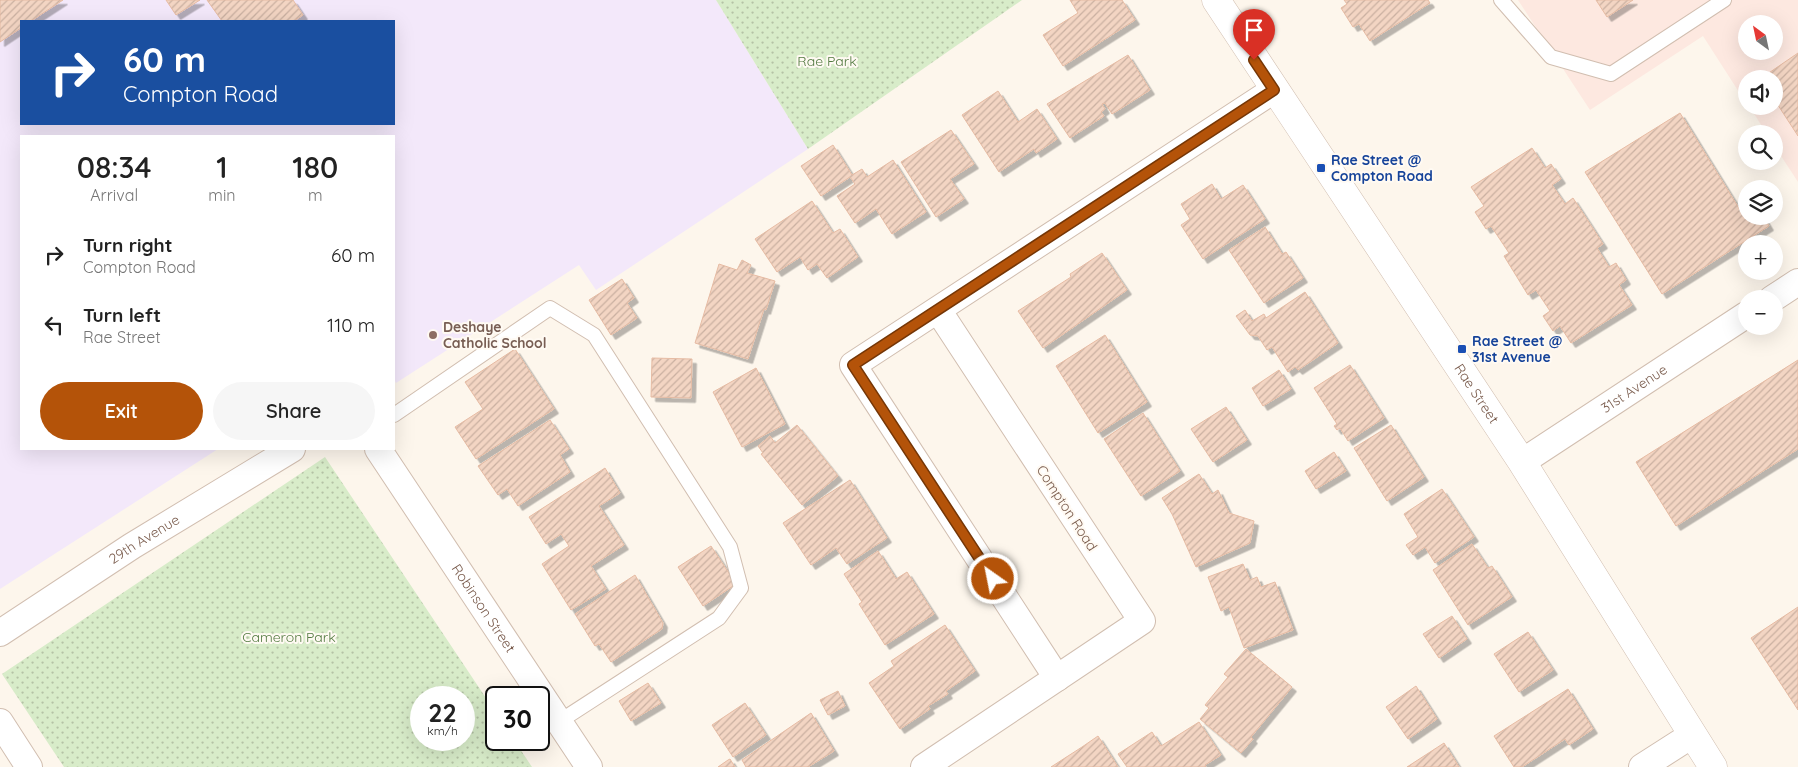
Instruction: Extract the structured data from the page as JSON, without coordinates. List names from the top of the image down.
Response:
{
  "streets": {
    "street": [
      "31st Avenue",
      "Rae Street",
      "Compton Road",
      "29th Avenue",
      "Robinson Street"
    ]
  },
  "crossings": [
    ["31st Avenue", "Rae Street"]
  ],
  "parks": ["Rae Park", "Cameron Park"],
  "places": {
    "transit": ["Rae Street @ Compton Road", "Rae Street @ 31st Avenue"],
    "other": ["Deshaye Catholic School"]
  },
  "north": "top left",
  "page": {
    "map_buttons": ["+", "−"],
    "turn": ["60 m", "Compton Road"],
    "eta": [
      "08:34",
      "Arrival",
      "1",
      "min",
      "180",
      "m"
    ],
    "list": [
      {
        "name": "Turn right",
        "note": "Compton Road",
        "value": "60 m"
      },
      {
        "name": "Turn left",
        "note": "Rae Street",
        "value": "110 m"
      }
    ],
    "buttons": ["Exit", "Share"],
    "speed": "22 km/h",
    "limit": "30"
  }
}
